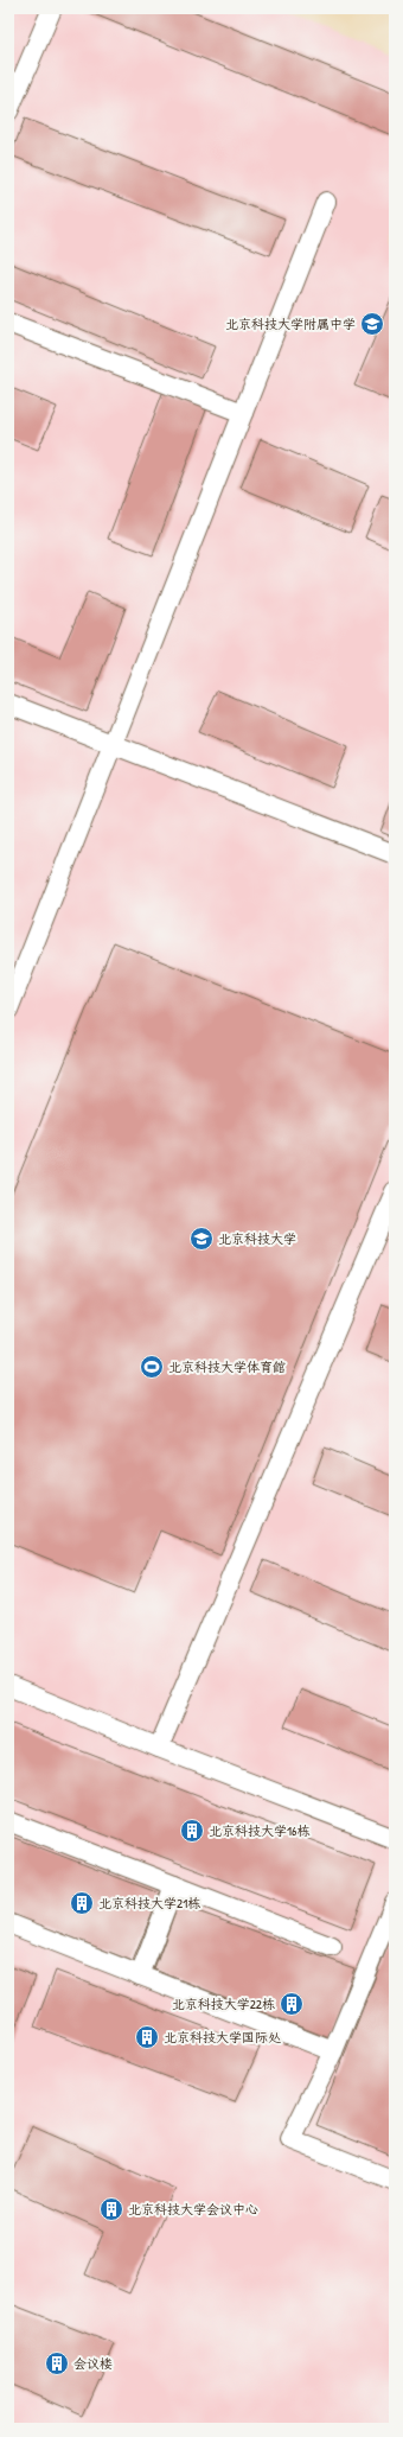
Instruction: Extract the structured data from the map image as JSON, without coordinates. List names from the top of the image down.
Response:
{
  "places": {
    "school or university": ["北京科技大学附属中学", "北京科技大学"],
    "sports": ["北京科技大学体育館"],
    "building": [
      "北京科技大学16栋",
      "北京科技大学21栋",
      "北京科技大学22栋",
      "北京科技大学国际处",
      "北京科技大学会议中心",
      "会议楼"
    ]
  }
}
